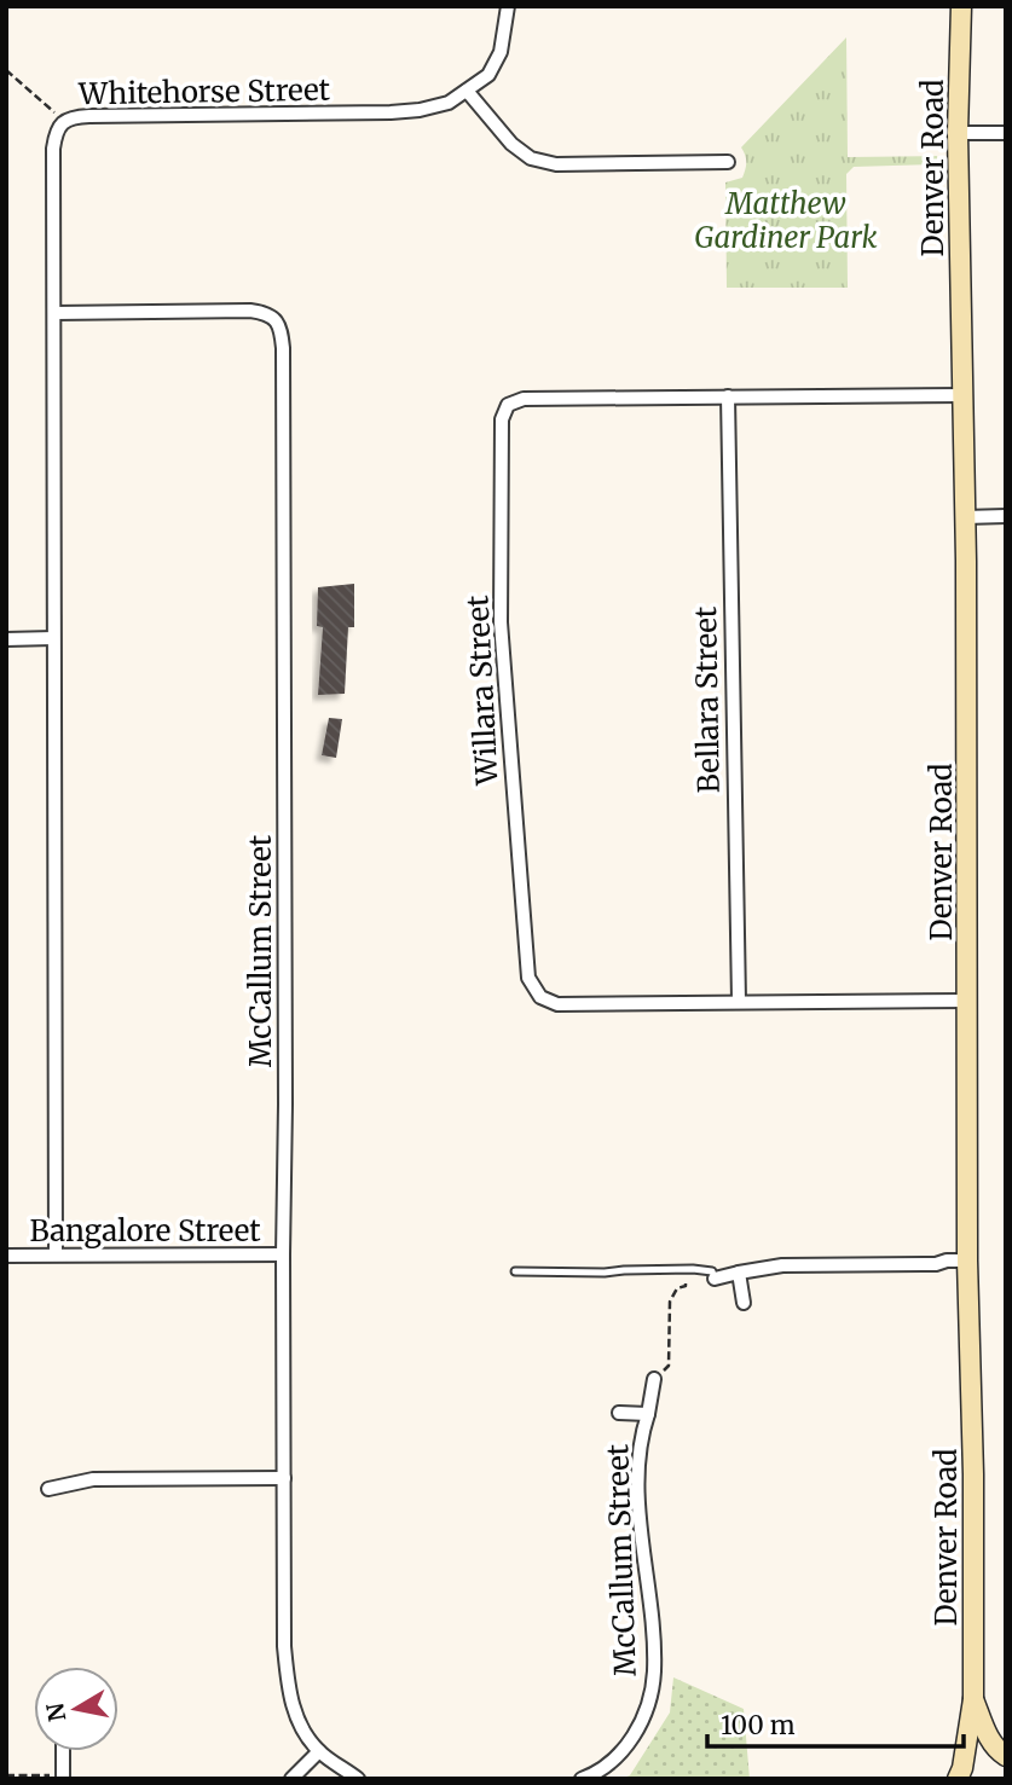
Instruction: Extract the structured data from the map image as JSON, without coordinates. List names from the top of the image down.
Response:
{
  "streets": {
    "street": [
      "Whitehorse Street",
      "Denver Road",
      "Willara Street",
      "Bellara Street",
      "McCallum Street",
      "Bangalore Street"
    ]
  },
  "crossings": [
    ["Whitehorse Street", "McCallum Street"],
    ["Whitehorse Street", "Bangalore Street"],
    ["Denver Road", "Willara Street"],
    ["Willara Street", "Bellara Street"],
    ["McCallum Street", "Bangalore Street"]
  ],
  "parks": ["Matthew Gardiner Park"],
  "scale_bar": "100 m",
  "north": "left"
}
